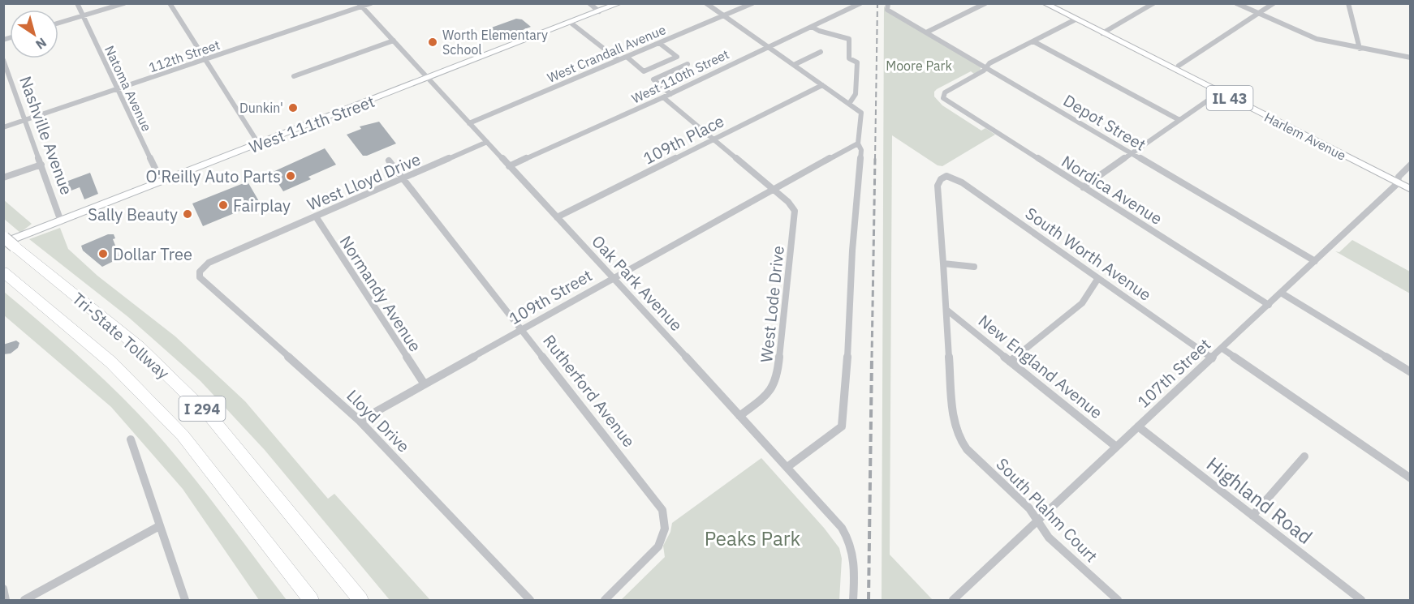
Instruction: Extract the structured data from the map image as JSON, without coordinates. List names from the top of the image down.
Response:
{
  "streets": {
    "highway": ["Tri-State Tollway", "I 294"],
    "main road": ["IL 43", "West 111th Street", "Harlem Avenue"],
    "street": [
      "West Crandall Avenue",
      "112th Street",
      "West 110th Street",
      "Natoma Avenue",
      "Depot Street",
      "Nashville Avenue",
      "109th Place",
      "West Lloyd Drive",
      "Nordica Avenue",
      "South Worth Avenue",
      "Oak Park Avenue",
      "Normandy Avenue",
      "109th Street",
      "West Lode Drive",
      "New England Avenue",
      "107th Street",
      "Rutherford Avenue",
      "Lloyd Drive",
      "Highland Road",
      "South Plahm Court"
    ]
  },
  "crossings": [
    ["West Crandall Avenue", "Oak Park Avenue"],
    ["112th Street", "Natoma Avenue"],
    ["112th Street", "Nashville Avenue"],
    ["112th Street", "Oak Park Avenue"],
    ["West 110th Street", "Oak Park Avenue"],
    ["Natoma Avenue", "West 111th Street"],
    ["Depot Street", "Nordica Avenue"],
    ["Depot Street", "107th Street"],
    ["West 111th Street", "Nashville Avenue"],
    ["West 111th Street", "Oak Park Avenue"],
    ["West 111th Street", "Tri-State Tollway"],
    ["Harlem Avenue", "107th Street"],
    ["109th Place", "Oak Park Avenue"],
    ["West Lloyd Drive", "Oak Park Avenue"],
    ["West Lloyd Drive", "Normandy Avenue"],
    ["West Lloyd Drive", "Rutherford Avenue"],
    ["West Lloyd Drive", "Lloyd Drive"],
    ["Nordica Avenue", "107th Street"],
    ["South Worth Avenue", "107th Street"],
    ["South Worth Avenue", "South Plahm Court"],
    ["Oak Park Avenue", "109th Street"],
    ["Oak Park Avenue", "West Lode Drive"],
    ["Normandy Avenue", "109th Street"],
    ["109th Street", "West Lode Drive"],
    ["109th Street", "Rutherford Avenue"],
    ["109th Street", "Lloyd Drive"],
    ["New England Avenue", "107th Street"],
    ["New England Avenue", "South Plahm Court"],
    ["107th Street", "Highland Road"],
    ["107th Street", "South Plahm Court"]
  ],
  "parks": ["Moore Park", "Peaks Park"],
  "places": [
    "Worth Elementary School",
    "Dunkin'",
    "O'Reilly Auto Parts",
    "Fairplay",
    "Sally Beauty",
    "Dollar Tree"
  ],
  "north": "bottom right"
}
